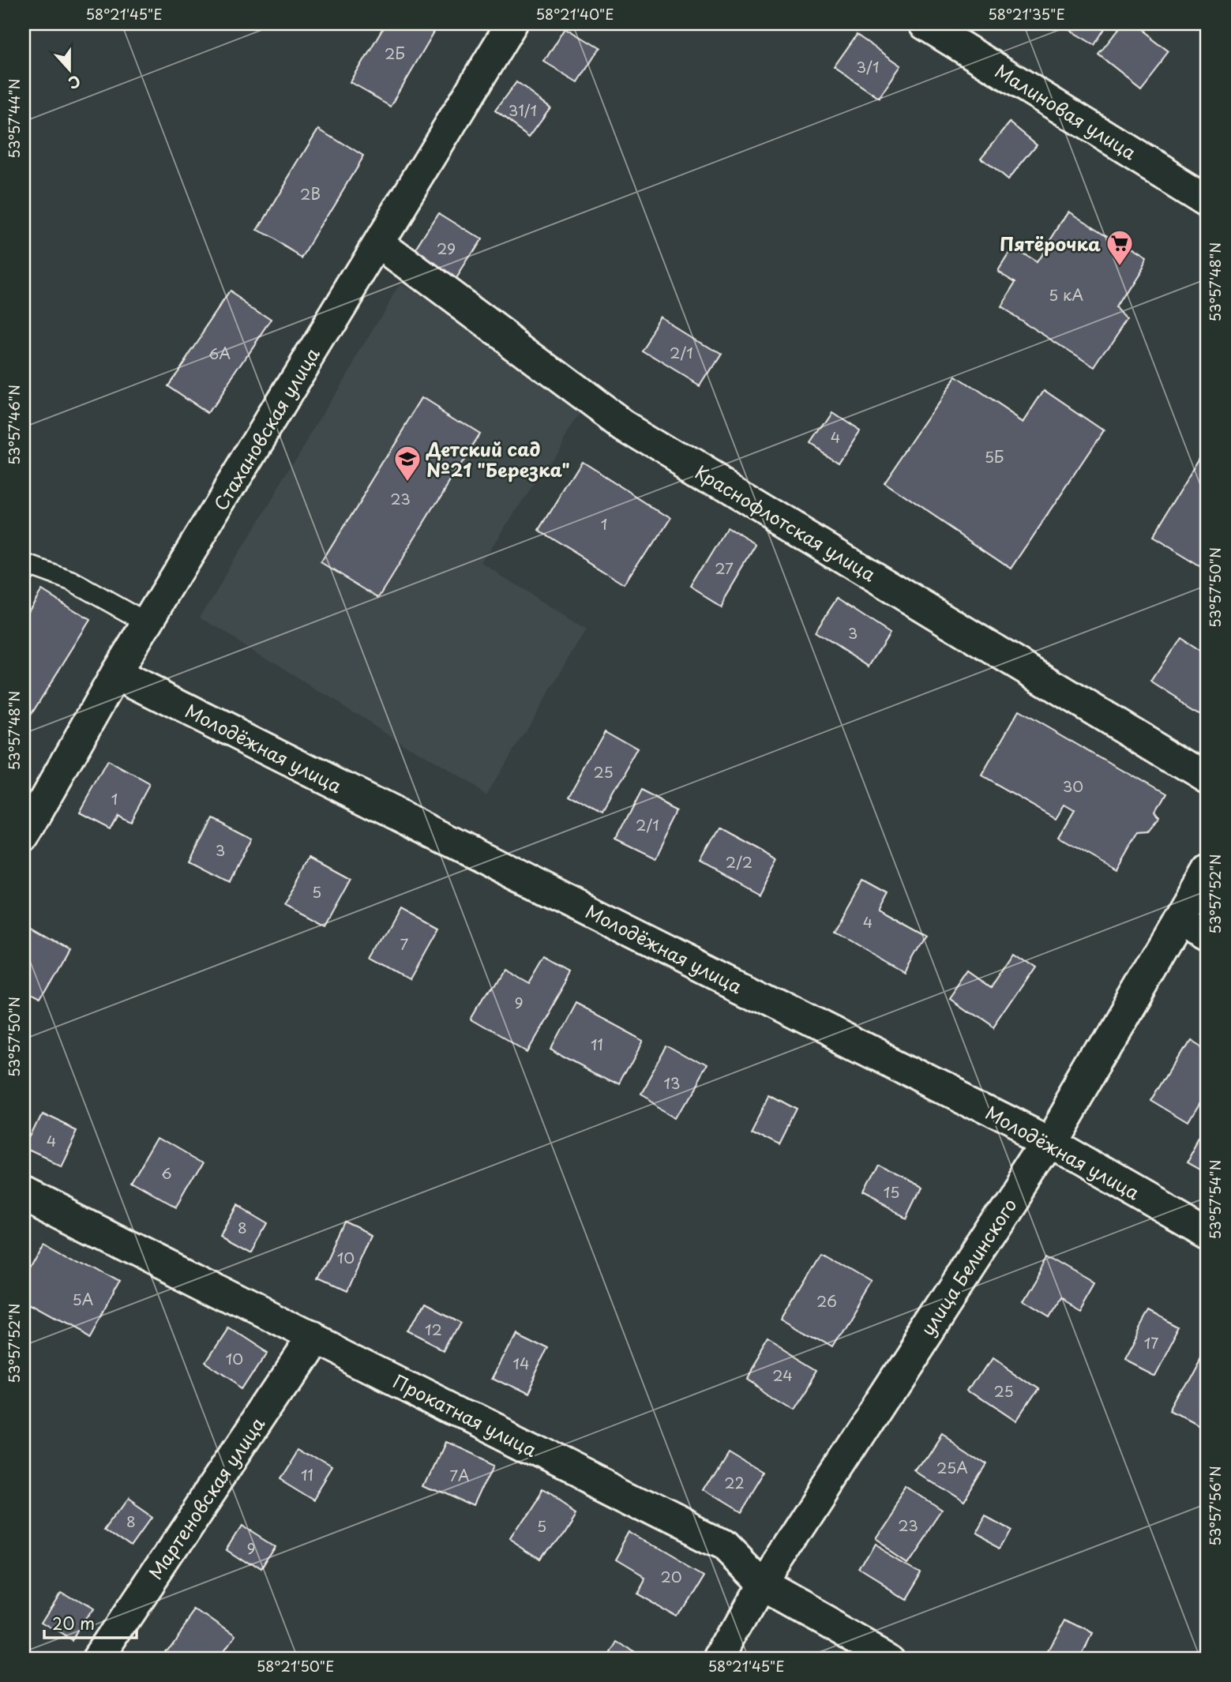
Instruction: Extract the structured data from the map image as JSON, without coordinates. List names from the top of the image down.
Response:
{
  "streets": {
    "street": [
      "Малиновая улица",
      "Стахановская улица",
      "Краснофлотская улица",
      "Молодёжная улица",
      "улица Белинского",
      "Прокатная улица",
      "Мартеновская улица"
    ]
  },
  "crossings": [
    ["Стахановская улица", "Краснофлотская улица"],
    ["Стахановская улица", "Молодёжная улица"],
    ["Молодёжная улица", "улица Белинского"],
    ["улица Белинского", "Прокатная улица"],
    ["Прокатная улица", "Мартеновская улица"]
  ],
  "places": {
    "supermarket": ["Пятёрочка"],
    "school or university": ["Детский сад №21 \"Березка\""]
  },
  "house_numbers": [
    "2Б",
    "3/1",
    "31/1",
    "2В",
    "29",
    "5 кА",
    "2/1",
    "6А",
    "4",
    "5Б",
    "23",
    "1",
    "27",
    "3",
    "25",
    "30",
    "1",
    "2/1",
    "3",
    "2/2",
    "5",
    "4",
    "7",
    "9",
    "11",
    "13",
    "4",
    "6",
    "15",
    "8",
    "10",
    "5А",
    "26",
    "12",
    "17",
    "10",
    "14",
    "24",
    "25",
    "25А",
    "11",
    "7А",
    "22",
    "8",
    "23",
    "5",
    "9",
    "20"
  ],
  "scale_bar": "20 m",
  "north": "bottom",
  "coordinates": [
    "58°21'45\"E",
    "58°21'40\"E",
    "58°21'35\"E",
    "53°57'44\"N",
    "53°57'48\"N",
    "53°57'46\"N",
    "53°57'50\"N",
    "53°57'52\"N",
    "53°57'54\"N",
    "53°57'56\"N",
    "58°21'50\"E"
  ]
}
